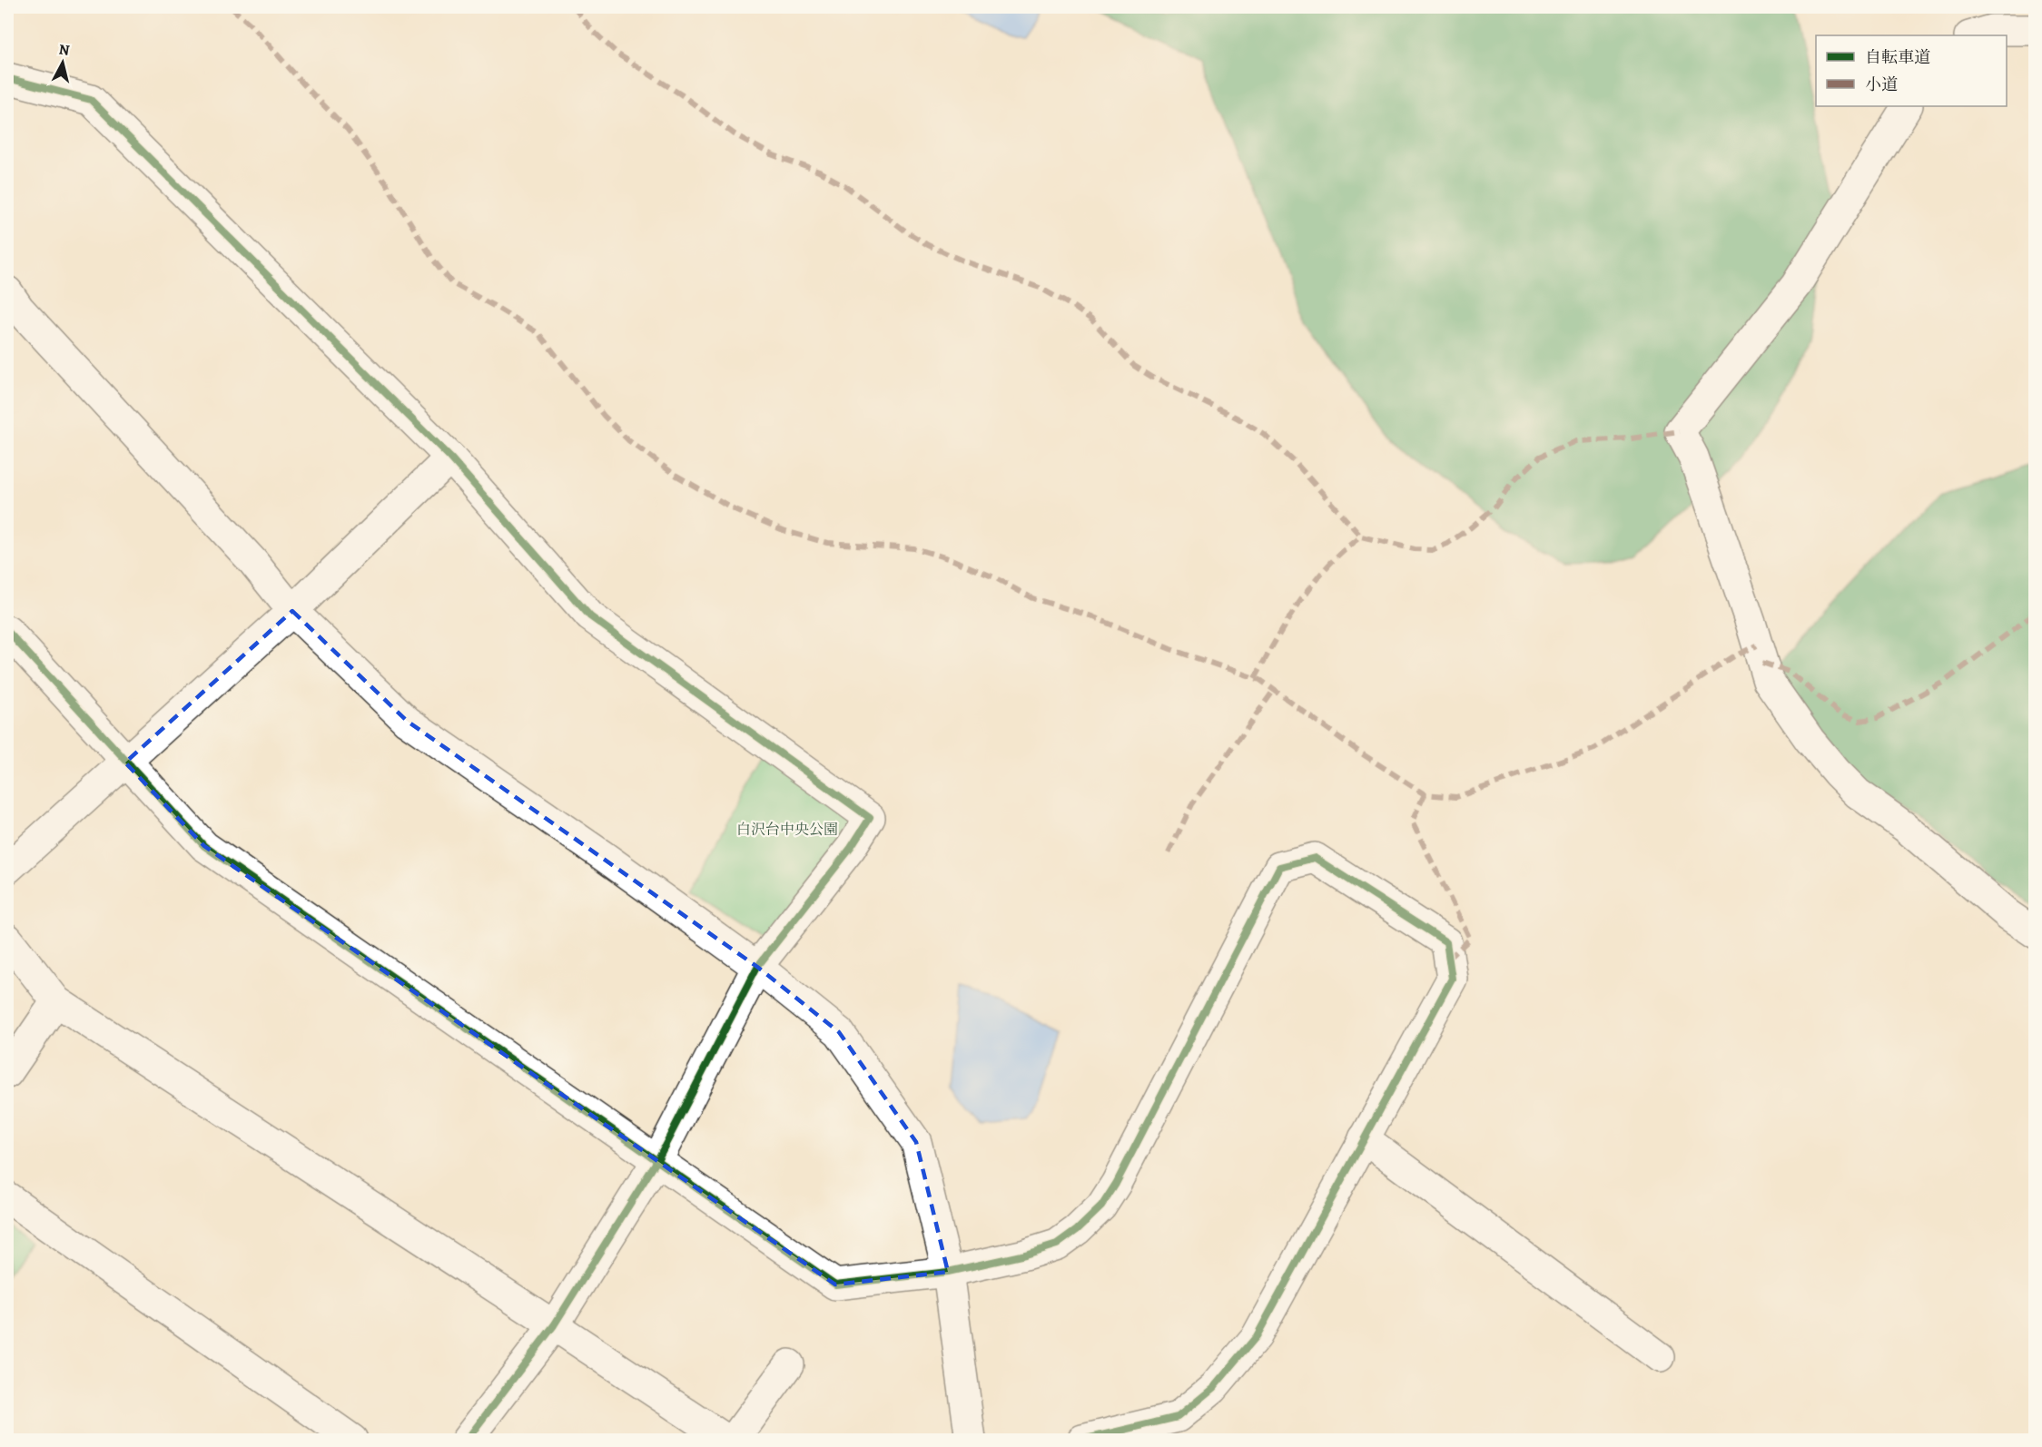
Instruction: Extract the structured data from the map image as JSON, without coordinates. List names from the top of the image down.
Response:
{
  "parks": ["白沢台中央公園"],
  "legend": ["自転車道", "小道"],
  "north": "top"
}
